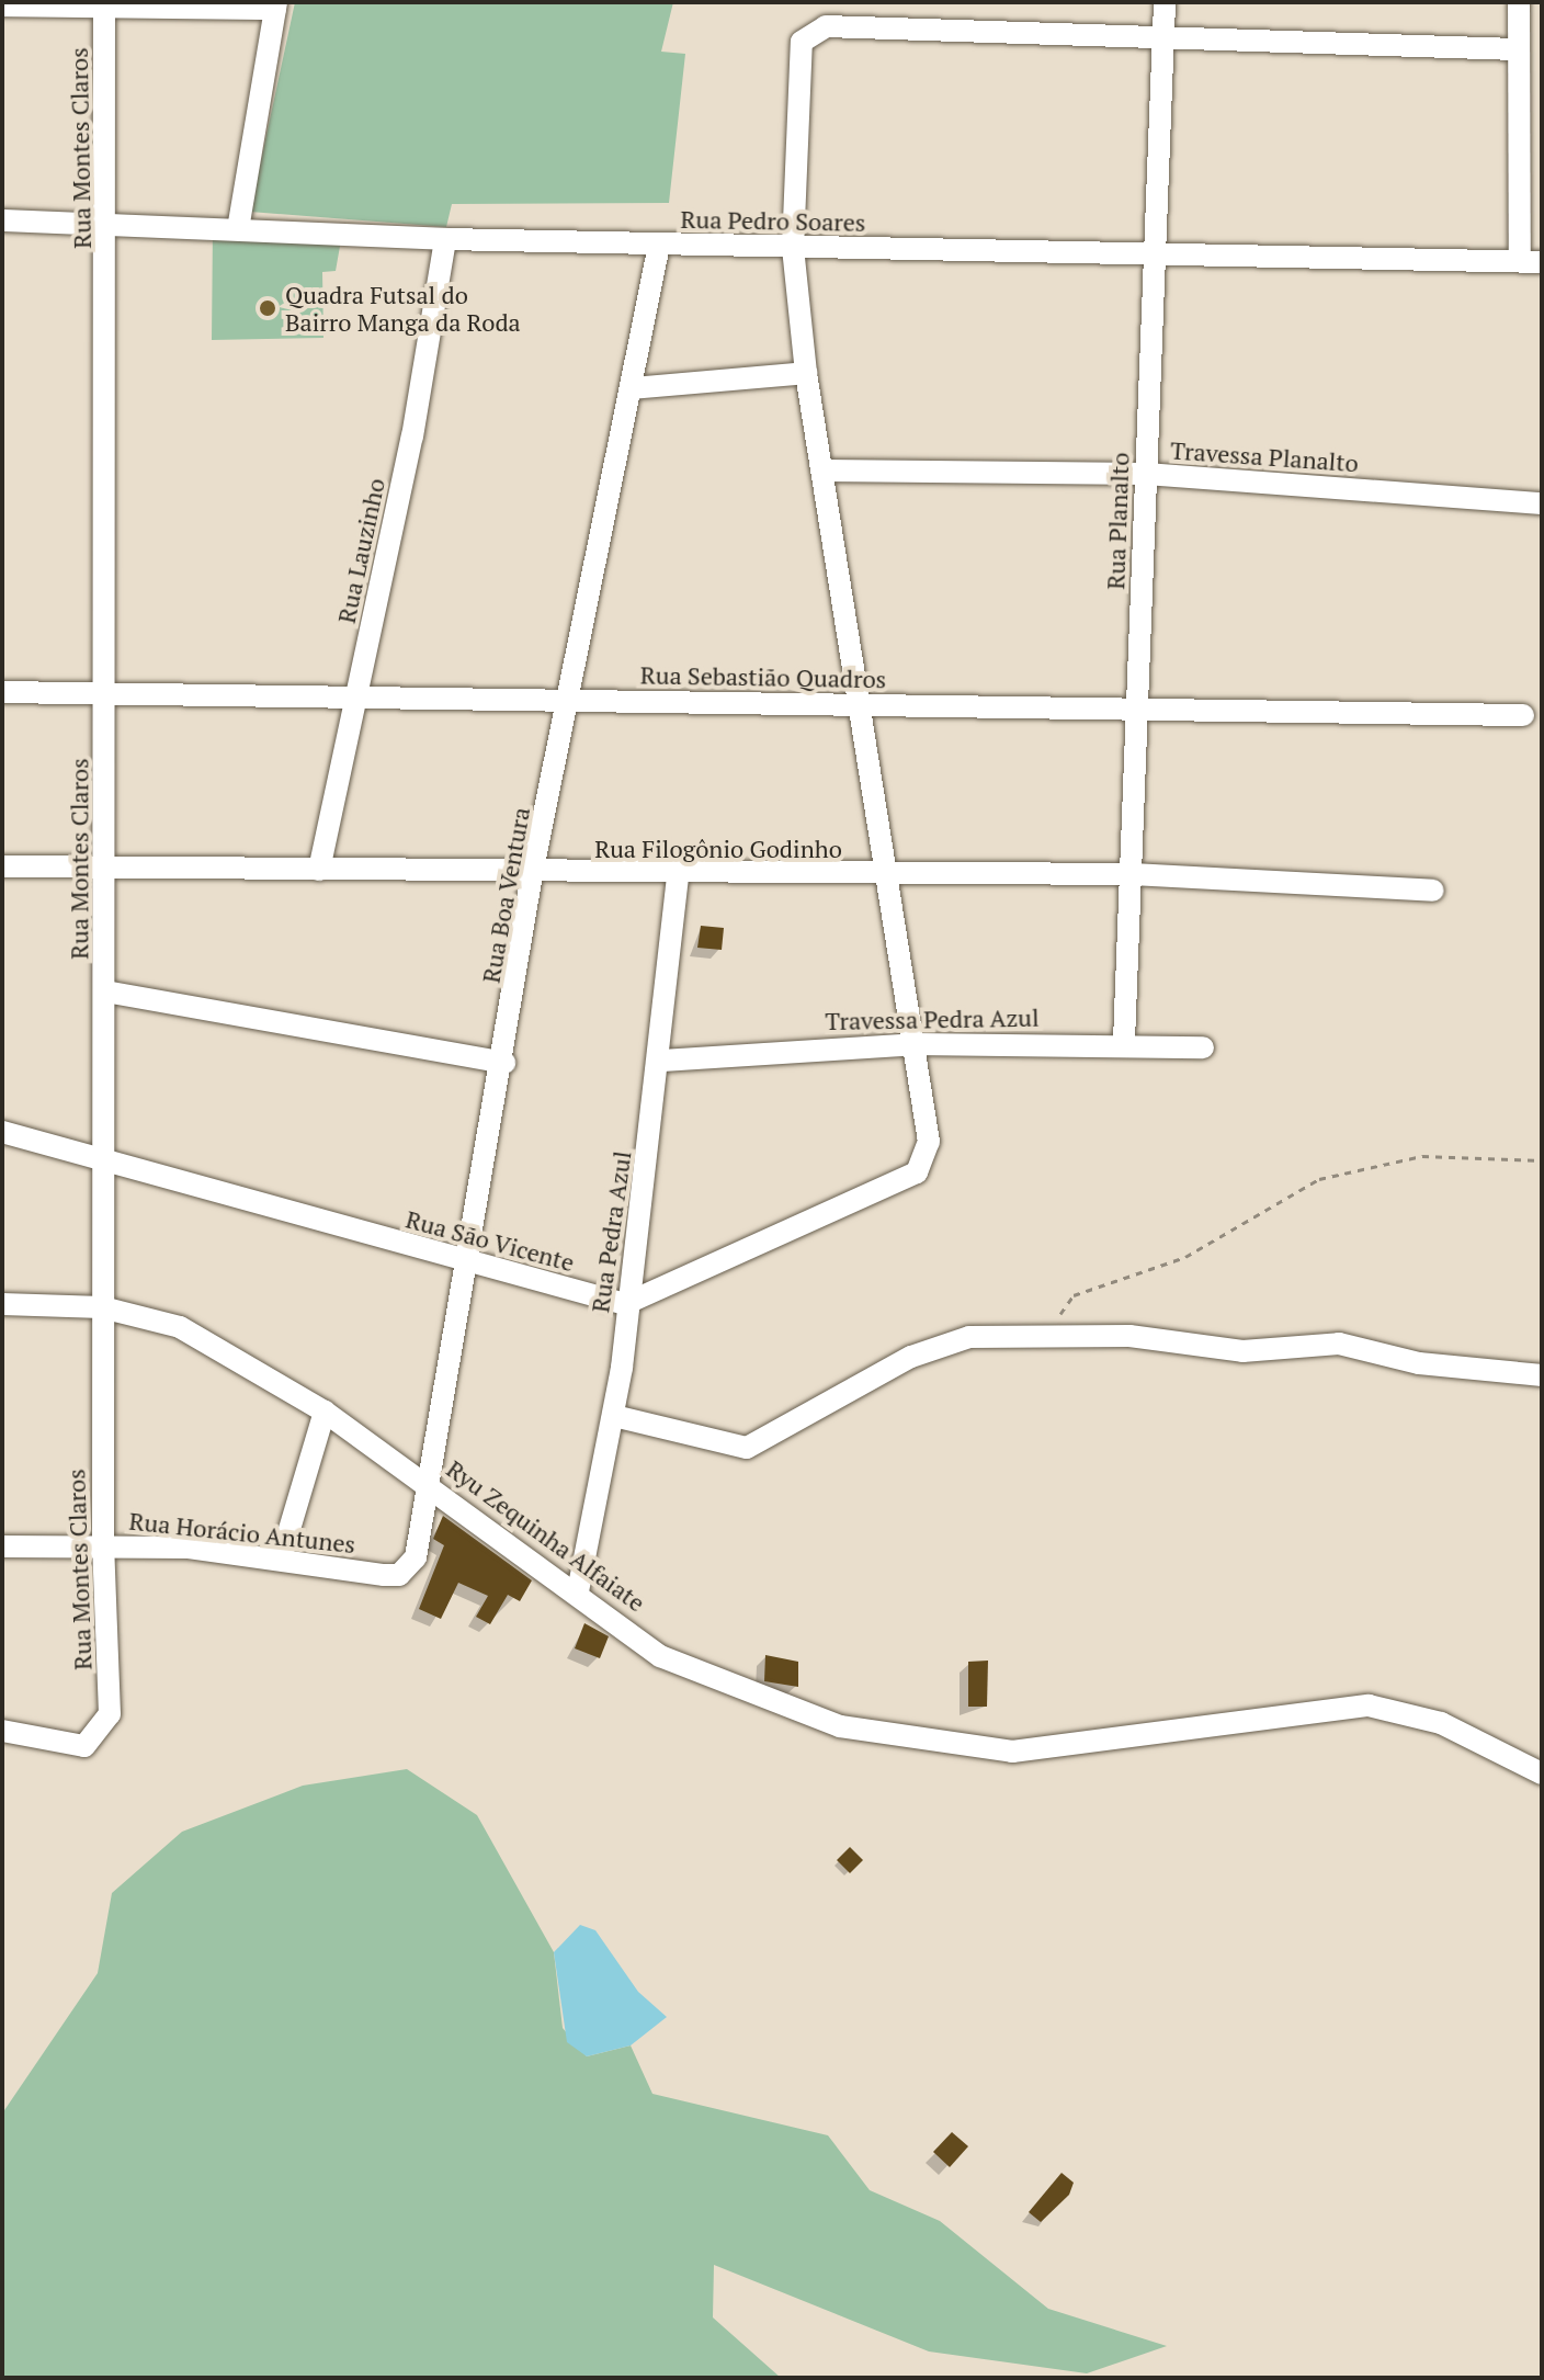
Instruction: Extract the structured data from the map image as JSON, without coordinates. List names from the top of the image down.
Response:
{
  "streets": {
    "street": [
      "Rua Montes Claros",
      "Rua Pedro Soares",
      "Travessa Planalto",
      "Rua Planalto",
      "Rua Lauzinho",
      "Rua Sebastião Quadros",
      "Rua Filogônio Godinho",
      "Rua Boa Ventura",
      "Travessa Pedra Azul",
      "Rua Pedra Azul",
      "Rua São Vicente",
      "Rua Horácio Antunes",
      "Ryu Zequinha Alfaiate"
    ]
  },
  "crossings": [
    ["Rua Montes Claros", "Rua Pedro Soares"],
    ["Rua Montes Claros", "Rua Sebastião Quadros"],
    ["Rua Montes Claros", "Rua Filogônio Godinho"],
    ["Rua Montes Claros", "Rua São Vicente"],
    ["Rua Montes Claros", "Rua Horácio Antunes"],
    ["Rua Montes Claros", "Ryu Zequinha Alfaiate"],
    ["Rua Pedro Soares", "Rua Planalto"],
    ["Rua Pedro Soares", "Rua Lauzinho"],
    ["Rua Pedro Soares", "Rua Boa Ventura"],
    ["Travessa Planalto", "Rua Planalto"],
    ["Rua Planalto", "Rua Sebastião Quadros"],
    ["Rua Planalto", "Rua Filogônio Godinho"],
    ["Rua Planalto", "Travessa Pedra Azul"],
    ["Rua Lauzinho", "Rua Sebastião Quadros"],
    ["Rua Lauzinho", "Rua Filogônio Godinho"],
    ["Rua Sebastião Quadros", "Rua Boa Ventura"],
    ["Rua Filogônio Godinho", "Rua Boa Ventura"],
    ["Rua Filogônio Godinho", "Rua Pedra Azul"],
    ["Rua Boa Ventura", "Rua São Vicente"],
    ["Rua Boa Ventura", "Rua Horácio Antunes"],
    ["Rua Boa Ventura", "Ryu Zequinha Alfaiate"],
    ["Travessa Pedra Azul", "Rua Pedra Azul"],
    ["Rua Pedra Azul", "Rua São Vicente"],
    ["Rua Pedra Azul", "Ryu Zequinha Alfaiate"]
  ],
  "places": ["Quadra Futsal do Bairro Manga da Roda"]
}
